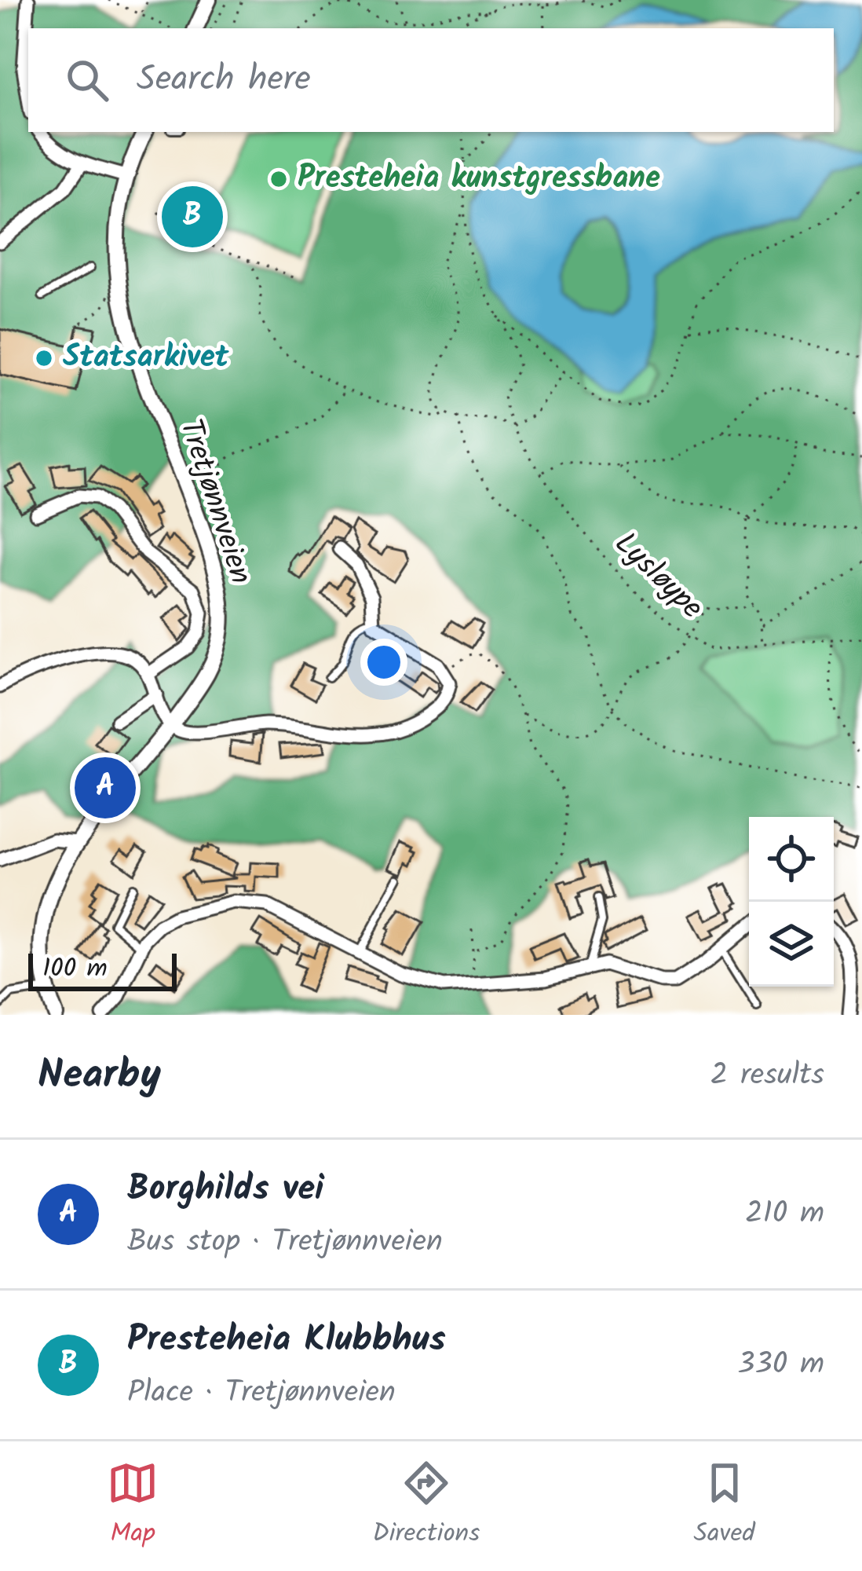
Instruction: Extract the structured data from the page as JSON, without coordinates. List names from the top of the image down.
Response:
{
  "streets": {
    "street": ["Tretjønnveien"],
    "path": ["Lysløype"]
  },
  "places": ["Presteheia kunstgressbane", "Statsarkivet"],
  "scale_bar": "100 m",
  "page": {
    "search": "Search here",
    "pins": ["B", "A"],
    "scale": "100 m",
    "heading": ["Nearby", "2 results"],
    "list": [
      {
        "mark": "A",
        "name": "Borghilds vei",
        "note": "Bus stop · Tretjønnveien",
        "value": "210 m"
      },
      {
        "mark": "B",
        "name": "Presteheia Klubbhus",
        "note": "Place · Tretjønnveien",
        "value": "330 m"
      }
    ],
    "nav": ["Map", "Directions", "Saved"]
  }
}
